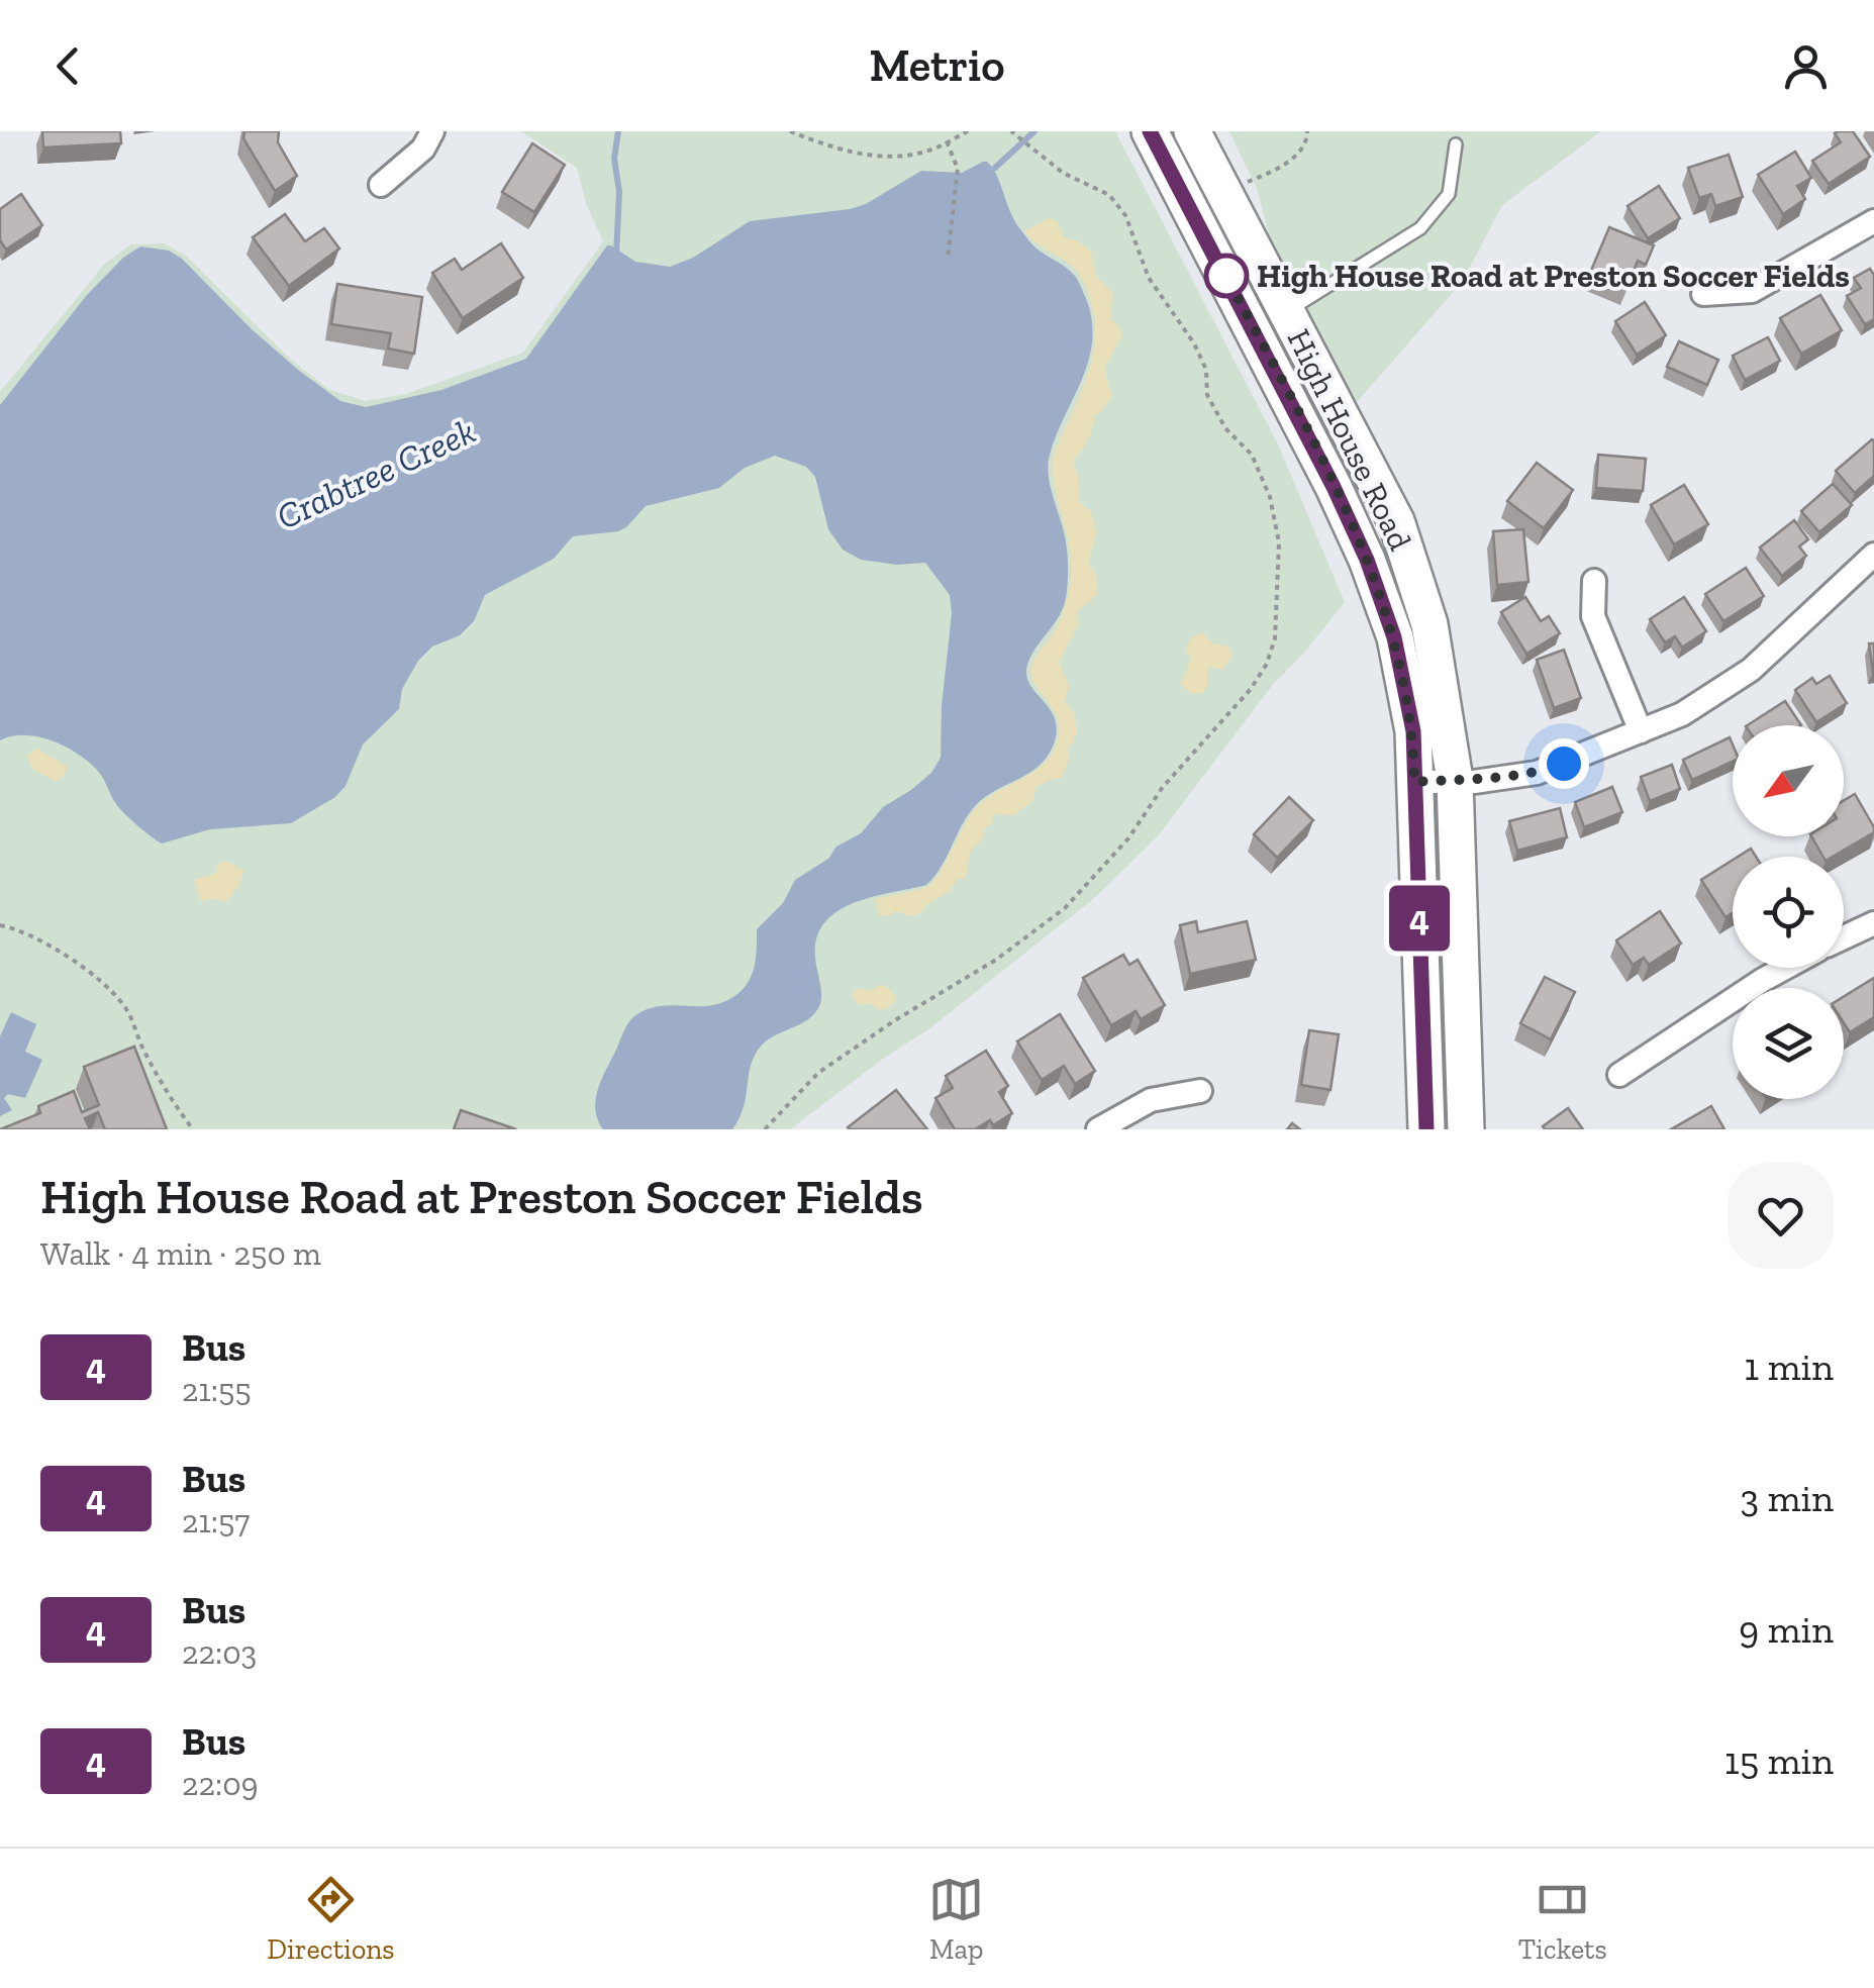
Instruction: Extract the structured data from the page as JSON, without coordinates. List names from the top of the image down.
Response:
{
  "streets": {
    "main road": ["High House Road"]
  },
  "water": ["Crabtree Creek"],
  "places": ["High House Road at Preston Soccer Fields"],
  "lines": ["bus line 4"],
  "north": "bottom left",
  "page": {
    "header": "Metrio",
    "on_map": "4",
    "heading": ["High House Road at Preston Soccer Fields", "Walk · 4 min · 250 m"],
    "list": [
      {
        "mark": "4",
        "name": "Bus",
        "note": "21:55",
        "value": "1 min"
      },
      {
        "mark": "4",
        "name": "Bus",
        "note": "21:57",
        "value": "3 min"
      },
      {
        "mark": "4",
        "name": "Bus",
        "note": "22:03",
        "value": "9 min"
      },
      {
        "mark": "4",
        "name": "Bus",
        "note": "22:09",
        "value": "15 min"
      }
    ],
    "tabs": ["Directions", "Map", "Tickets"]
  }
}
